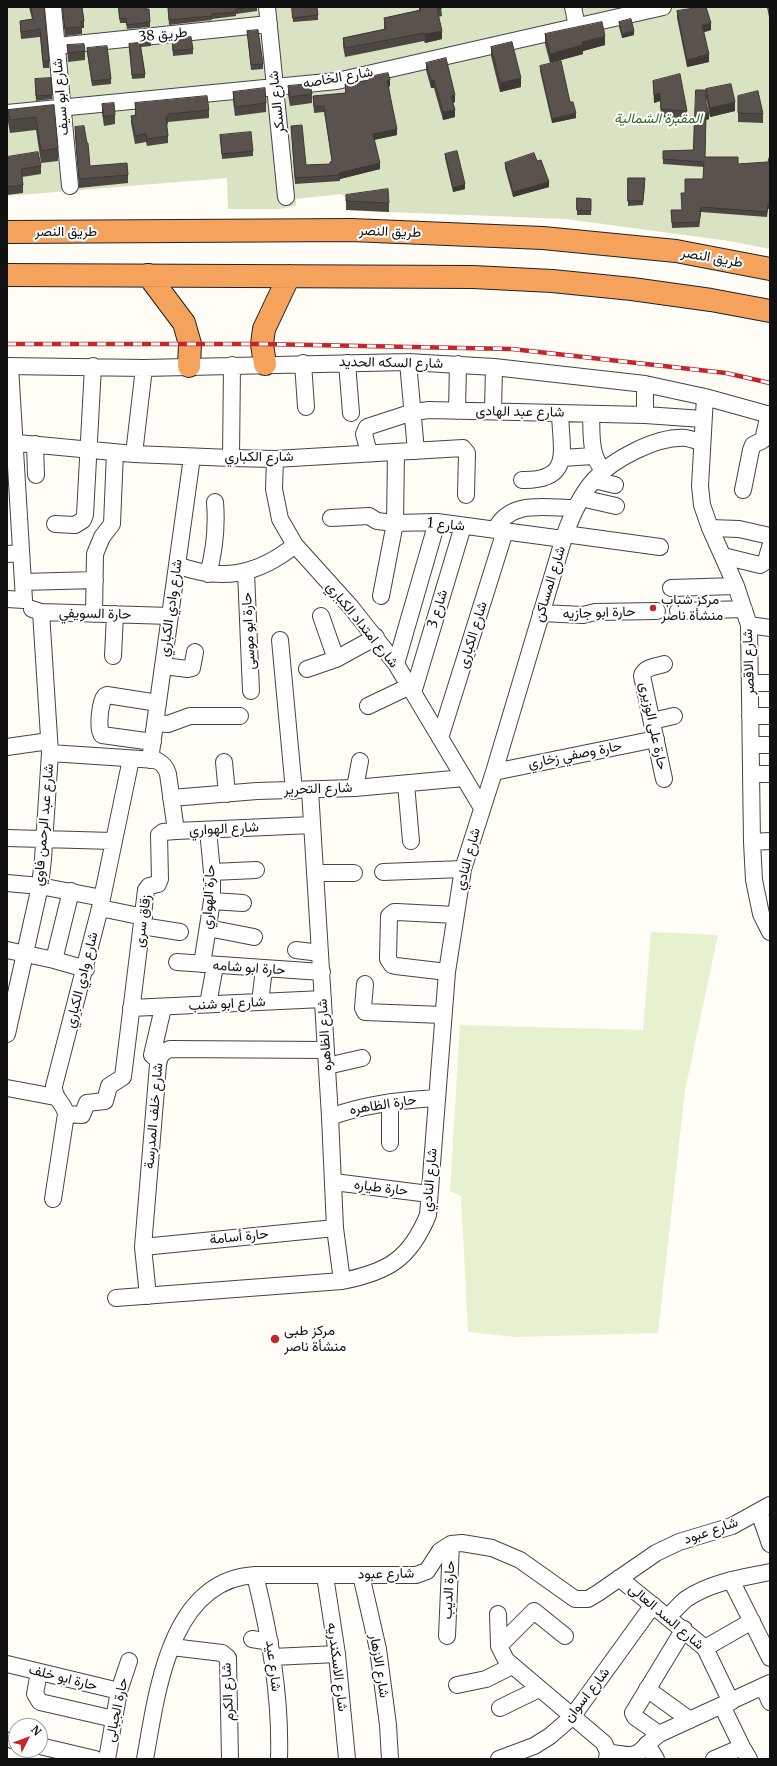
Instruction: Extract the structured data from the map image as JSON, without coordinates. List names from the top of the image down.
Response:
{
  "streets": {
    "highway": ["طريق النصر"],
    "street": [
      "طريق 38",
      "شارع الخاصه",
      "شارع ابو سيف",
      "شارع السكر",
      "شارع السكه الحديد",
      "شارع عبد الهادى",
      "شارع الكباري",
      "شارع 1",
      "شارع المساكن",
      "شارع وادي الكباري",
      "شارع 3",
      "حارة ابو جازيه",
      "حارة السويفي",
      "شارع امتداد الكباري",
      "حارة ابو موسى",
      "شارع الكبارى",
      "شارع الاقصر",
      "حارة على الوزيرى",
      "حارة وصفي زخاري",
      "شارع التحرير",
      "شارع عبد الرحمن فاوي",
      "شارع الهواري",
      "شارع النادي",
      "حارة الهواري",
      "زقاق سرى",
      "حارة ابو شامه",
      "شارع ابو شنب",
      "شارع الظاهره",
      "حارة الظاهره",
      "شارع خلف المدرسة",
      "حارة طياره",
      "حارة أسامة",
      "شارع عبود",
      "حارة الديب",
      "شارع السد العالى",
      "شارع عيد",
      "شارع الازهار",
      "شارع الاسكندريه",
      "حارة ابو خلف",
      "شارع الكرم",
      "شارع اسوان",
      "حارة الجبالى"
    ]
  },
  "crossings": [
    ["طريق 38", "شارع ابو سيف"],
    ["طريق 38", "شارع السكر"],
    ["شارع الخاصه", "شارع ابو سيف"],
    ["شارع الخاصه", "شارع السكر"],
    ["شارع السكه الحديد", "شارع الاقصر"],
    ["شارع عبد الهادى", "شارع الكباري"],
    ["شارع عبد الهادى", "شارع الاقصر"],
    ["شارع الكباري", "شارع وادي الكباري"],
    ["شارع الكباري", "شارع امتداد الكباري"],
    ["شارع 1", "شارع المساكن"],
    ["شارع 1", "شارع 3"],
    ["شارع 1", "شارع الكبارى"],
    ["شارع المساكن", "حارة ابو جازيه"],
    ["شارع المساكن", "شارع امتداد الكباري"],
    ["شارع المساكن", "شارع الكبارى"],
    ["شارع المساكن", "شارع الاقصر"],
    ["شارع المساكن", "حارة وصفي زخاري"],
    ["شارع المساكن", "شارع النادي"],
    ["شارع وادي الكباري", "حارة السويفي"],
    ["شارع وادي الكباري", "شارع الهواري"],
    ["شارع 3", "شارع امتداد الكباري"],
    ["حارة السويفي", "شارع عبد الرحمن فاوي"],
    ["شارع امتداد الكباري", "شارع الكبارى"],
    ["شارع امتداد الكباري", "شارع التحرير"],
    ["شارع امتداد الكباري", "شارع النادي"],
    ["حارة على الوزيرى", "حارة وصفي زخاري"],
    ["شارع التحرير", "شارع الهواري"],
    ["شارع التحرير", "شارع الظاهره"],
    ["شارع عبد الرحمن فاوي", "شارع الهواري"],
    ["شارع الهواري", "حارة الهواري"],
    ["شارع الهواري", "زقاق سرى"],
    ["شارع الهواري", "شارع الظاهره"],
    ["شارع النادي", "شارع الظاهره"],
    ["شارع النادي", "حارة الظاهره"],
    ["شارع النادي", "شارع خلف المدرسة"],
    ["شارع النادي", "حارة طياره"],
    ["حارة الهواري", "حارة ابو شامه"],
    ["حارة الهواري", "شارع ابو شنب"],
    ["زقاق سرى", "شارع ابو شنب"],
    ["حارة ابو شامه", "شارع الظاهره"],
    ["شارع ابو شنب", "شارع الظاهره"],
    ["شارع الظاهره", "حارة الظاهره"],
    ["شارع الظاهره", "شارع خلف المدرسة"],
    ["شارع الظاهره", "حارة طياره"],
    ["شارع الظاهره", "حارة أسامة"],
    ["شارع خلف المدرسة", "حارة أسامة"],
    ["شارع عبود", "حارة الديب"],
    ["شارع عبود", "شارع السد العالى"],
    ["شارع عبود", "شارع عيد"],
    ["شارع عبود", "شارع الازهار"],
    ["شارع عبود", "شارع الاسكندريه"],
    ["شارع عبود", "شارع الكرم"],
    ["شارع السد العالى", "شارع اسوان"],
    ["حارة ابو خلف", "حارة الجبالى"]
  ],
  "parks": ["المقبرة الشمالية"],
  "places": ["مركز شباب منشأة ناصر", "مركز طبى منشأة ناصر"],
  "north": "top right"
}
